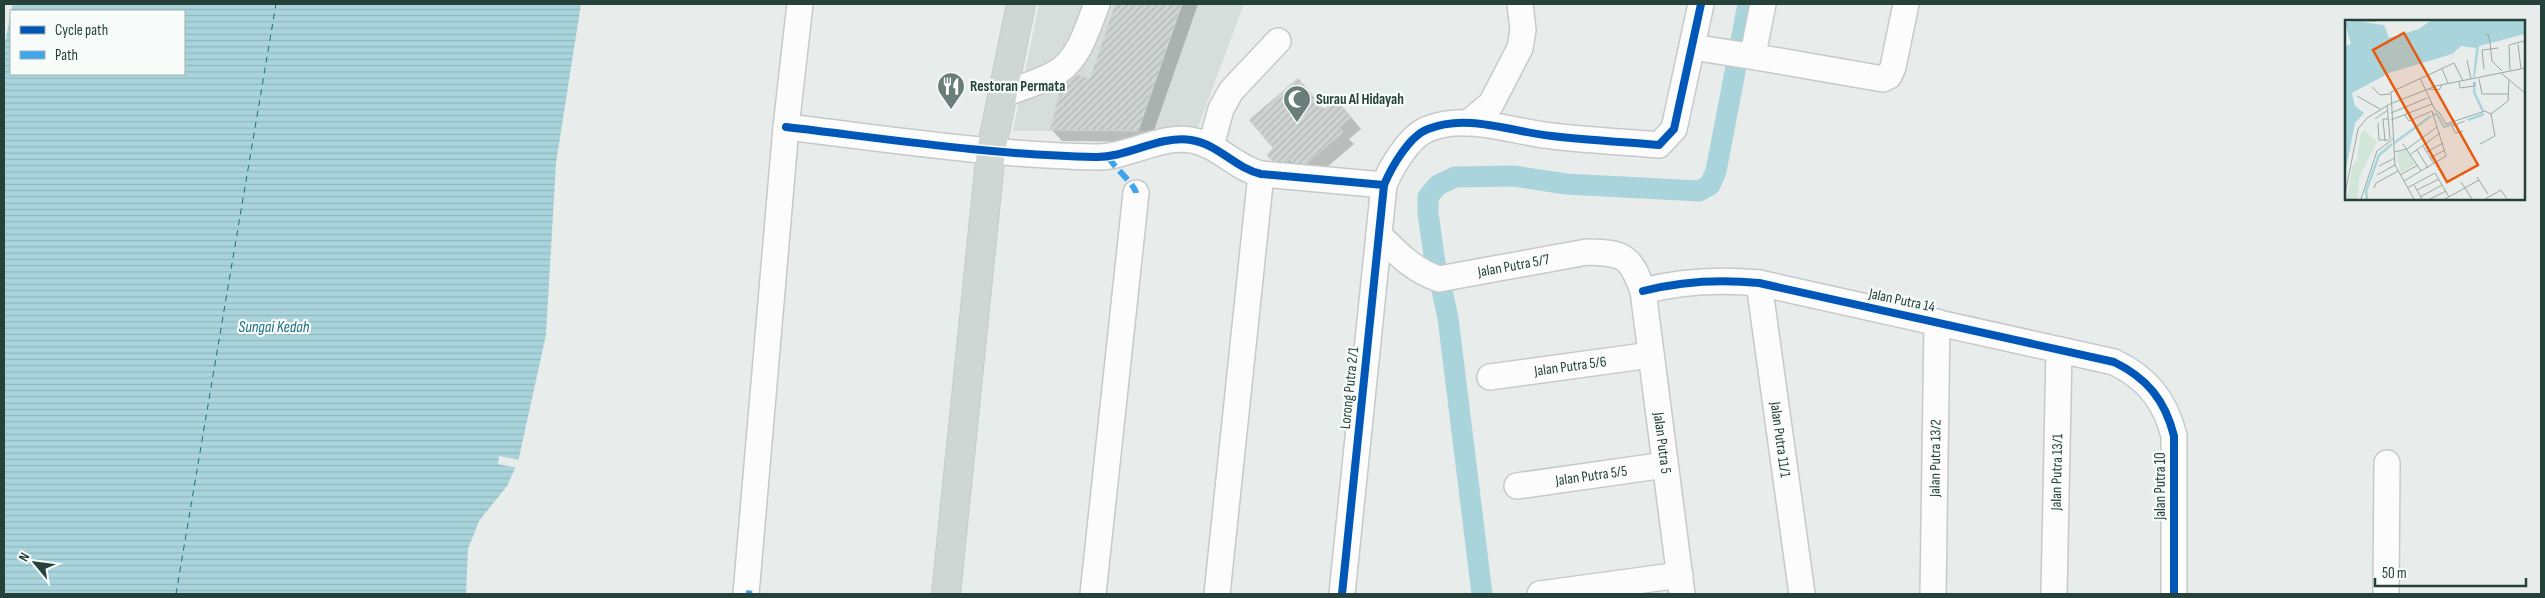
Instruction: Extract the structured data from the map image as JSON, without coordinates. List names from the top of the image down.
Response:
{
  "streets": {
    "street": [
      "Jalan Putra 5/7",
      "Jalan Putra 14",
      "Jalan Putra 5/6",
      "Lorong Putra 2/1",
      "Jalan Putra 11/1",
      "Jalan Putra 5",
      "Jalan Putra 13/2",
      "Jalan Putra 13/1",
      "Jalan Putra 5/5",
      "Jalan Putra 10"
    ]
  },
  "crossings": [
    ["Jalan Putra 5/7", "Jalan Putra 14"],
    ["Jalan Putra 5/7", "Lorong Putra 2/1"],
    ["Jalan Putra 5/7", "Jalan Putra 5"],
    ["Jalan Putra 14", "Jalan Putra 11/1"],
    ["Jalan Putra 14", "Jalan Putra 5"],
    ["Jalan Putra 14", "Jalan Putra 13/2"],
    ["Jalan Putra 14", "Jalan Putra 13/1"],
    ["Jalan Putra 14", "Jalan Putra 10"],
    ["Jalan Putra 5/6", "Jalan Putra 5"],
    ["Jalan Putra 5", "Jalan Putra 5/5"]
  ],
  "water": ["Sungai Kedah"],
  "places": {
    "restaurant": ["Restoran Permata"],
    "mosque": ["Surau Al Hidayah"]
  },
  "legend": ["Cycle path", "Path"],
  "scale_bar": "50 m",
  "north": "top left"
}
